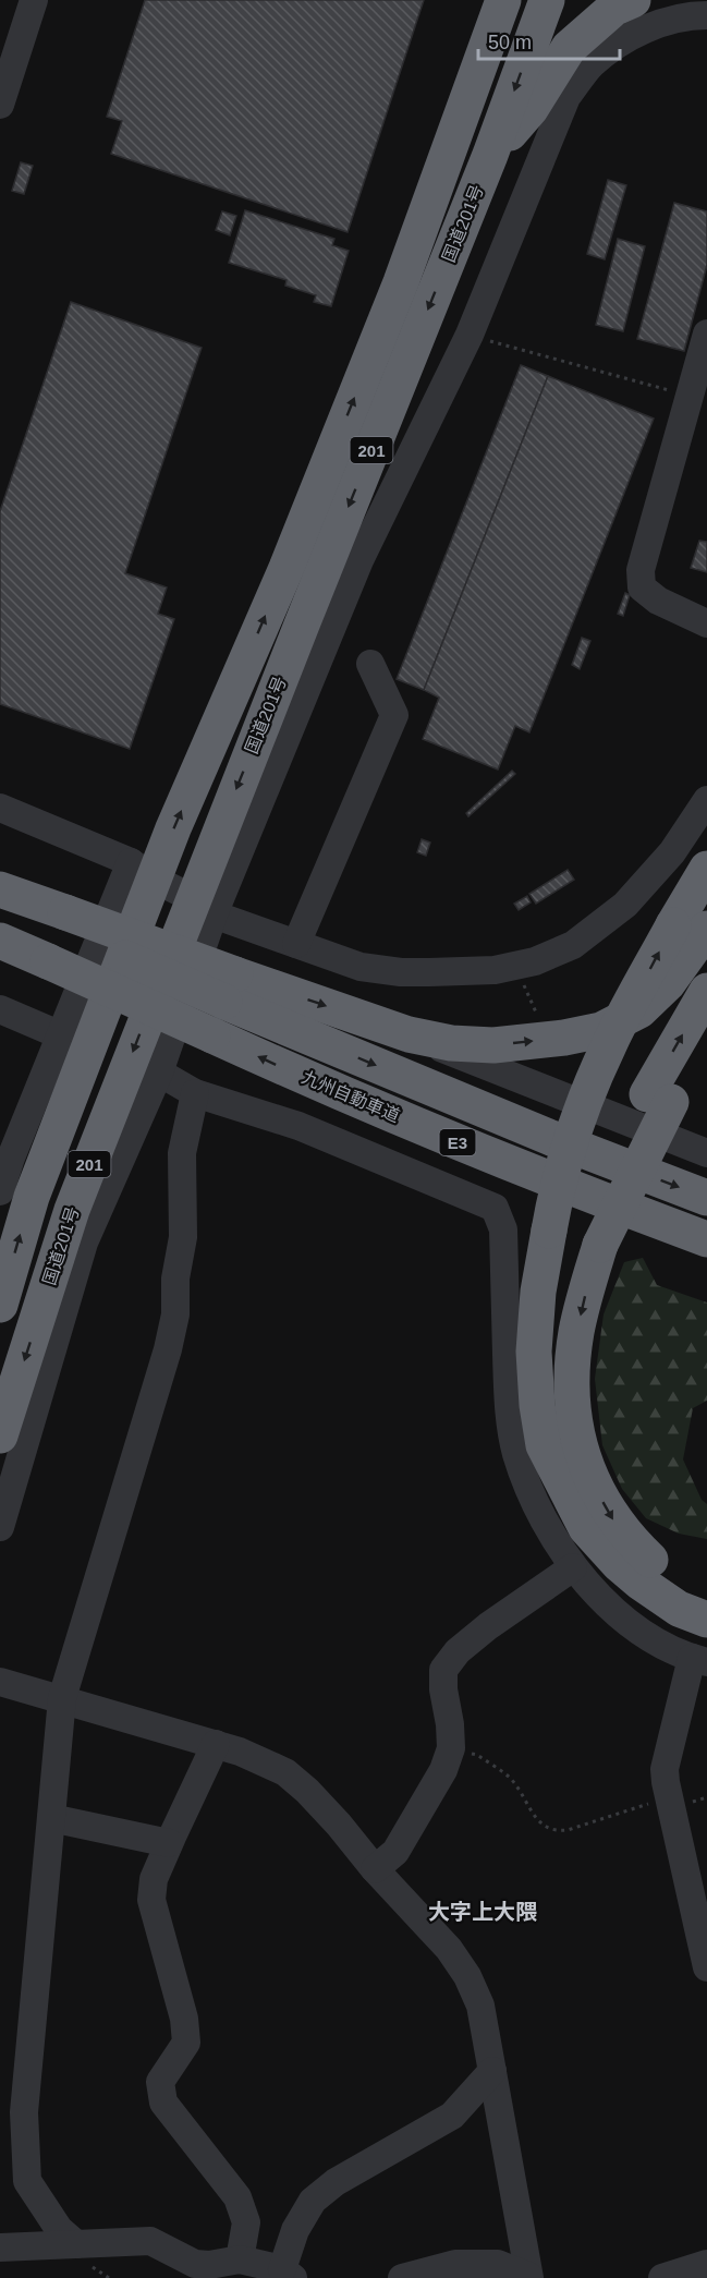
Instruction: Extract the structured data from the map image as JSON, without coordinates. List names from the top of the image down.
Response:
{
  "streets": {
    "highway": [
      "国道201号",
      "201",
      "九州自動車道",
      "E3"
    ]
  },
  "districts": ["大字上大隈"],
  "scale_bar": "50 m"
}
